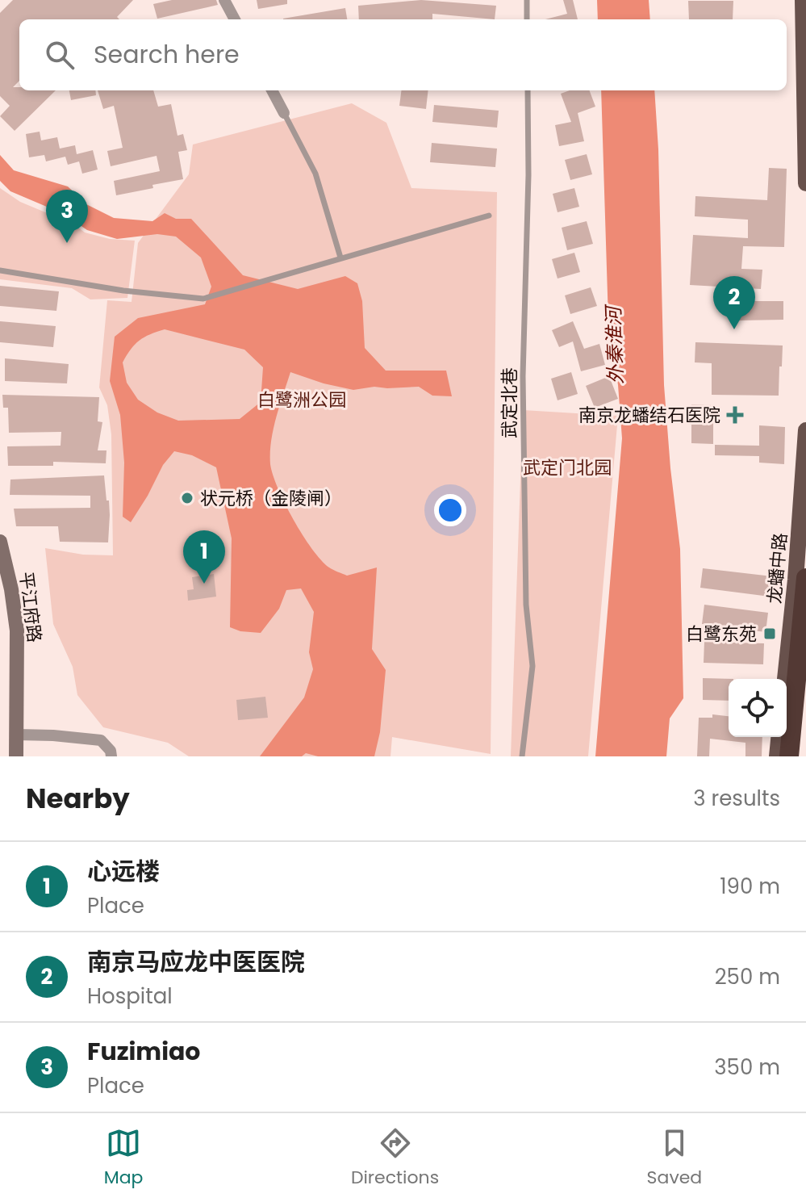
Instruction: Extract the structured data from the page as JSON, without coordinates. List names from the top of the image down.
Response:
{
  "streets": {
    "main road": ["龙蟠中路"],
    "street": ["平江府路"],
    "lane": ["武定北巷"]
  },
  "water": ["外秦淮河"],
  "parks": ["白鹭洲公园", "武定门北园"],
  "places": {
    "health": ["南京龙蟠结石医院"],
    "other": ["状元桥（金陵闸）"],
    "transit": ["白鹭东苑"]
  },
  "page": {
    "search": "Search here",
    "pins": ["3", "2", "1"],
    "heading": ["Nearby", "3 results"],
    "list": [
      {
        "mark": "1",
        "name": "心远楼",
        "note": "Place",
        "value": "190 m"
      },
      {
        "mark": "2",
        "name": "南京马应龙中医医院",
        "note": "Hospital",
        "value": "250 m"
      },
      {
        "mark": "3",
        "name": "Fuzimiao",
        "note": "Place",
        "value": "350 m"
      }
    ],
    "nav": ["Map", "Directions", "Saved"]
  }
}
